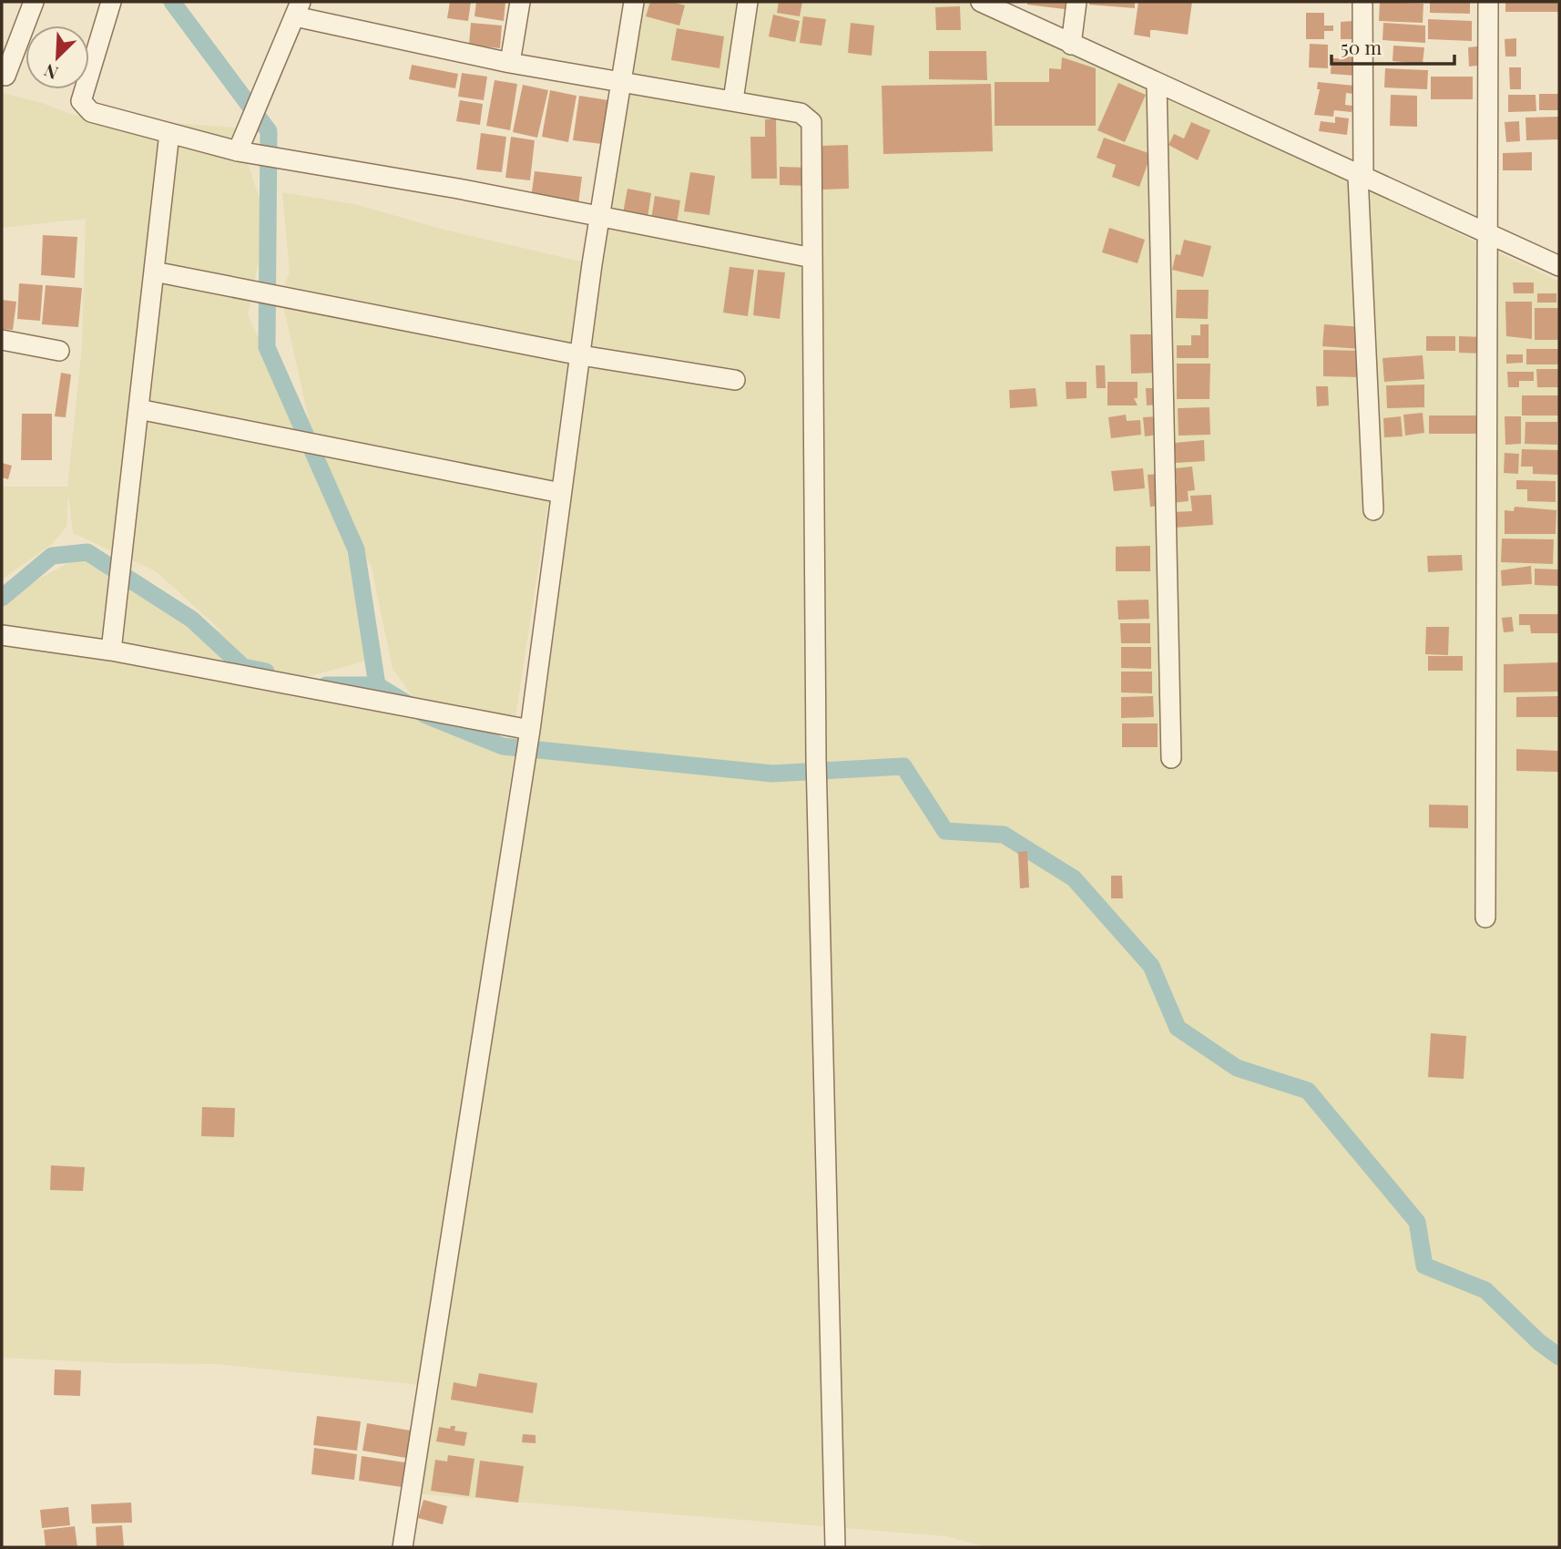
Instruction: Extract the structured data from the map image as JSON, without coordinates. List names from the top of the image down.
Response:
{
  "scale_bar": "50 m",
  "north": "bottom left"
}
